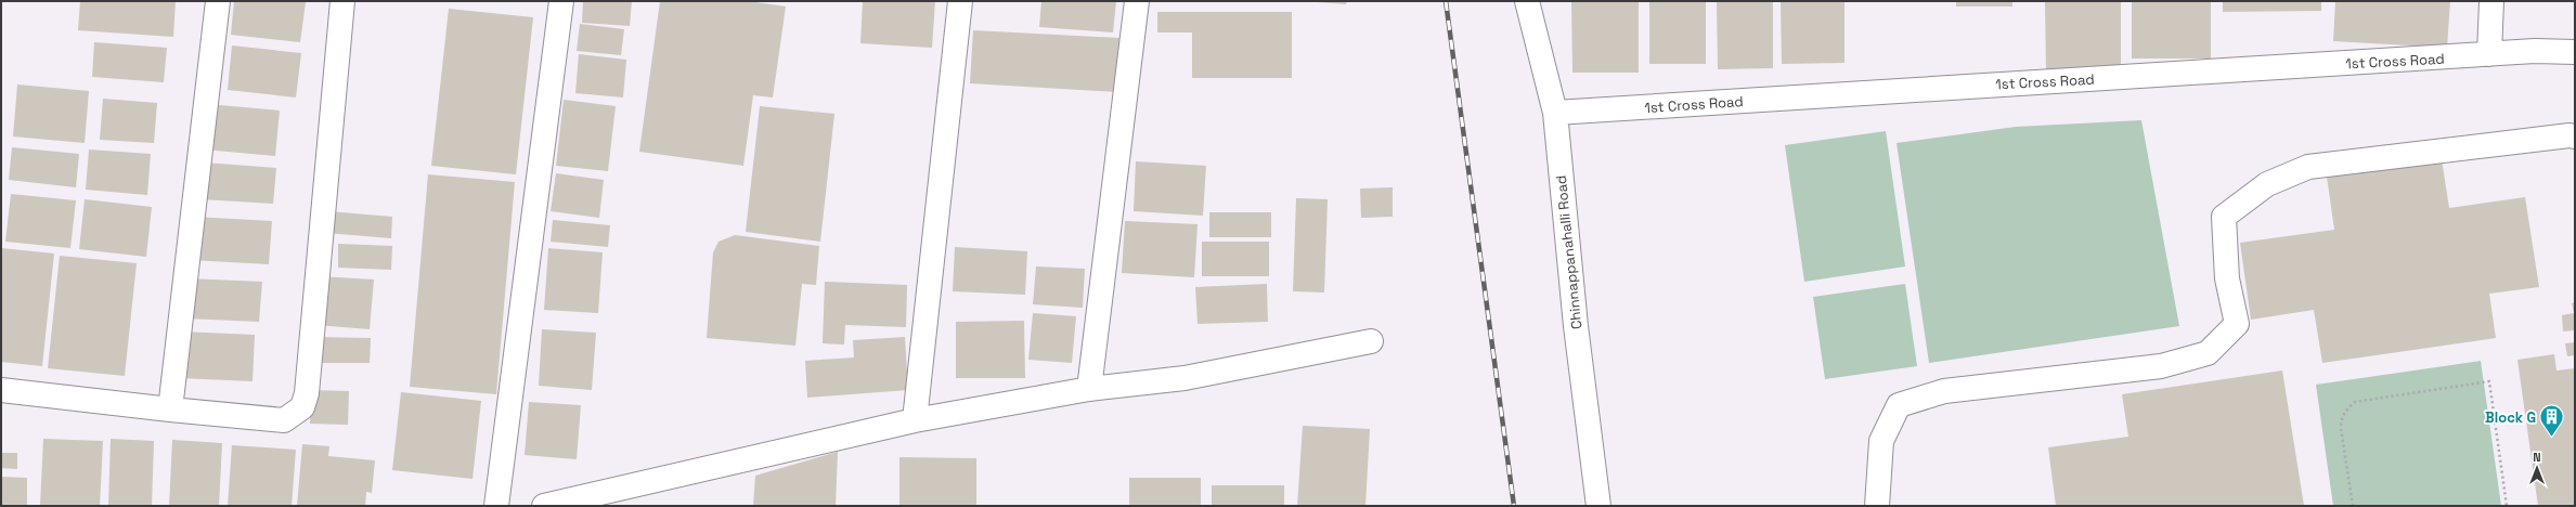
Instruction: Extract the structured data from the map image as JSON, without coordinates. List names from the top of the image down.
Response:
{
  "streets": {
    "street": ["1st Cross Road", "Chinnappanahalli Road"]
  },
  "crossings": [
    ["1st Cross Road", "Chinnappanahalli Road"]
  ],
  "places": {
    "building": ["Block G"]
  },
  "north": "top"
}
